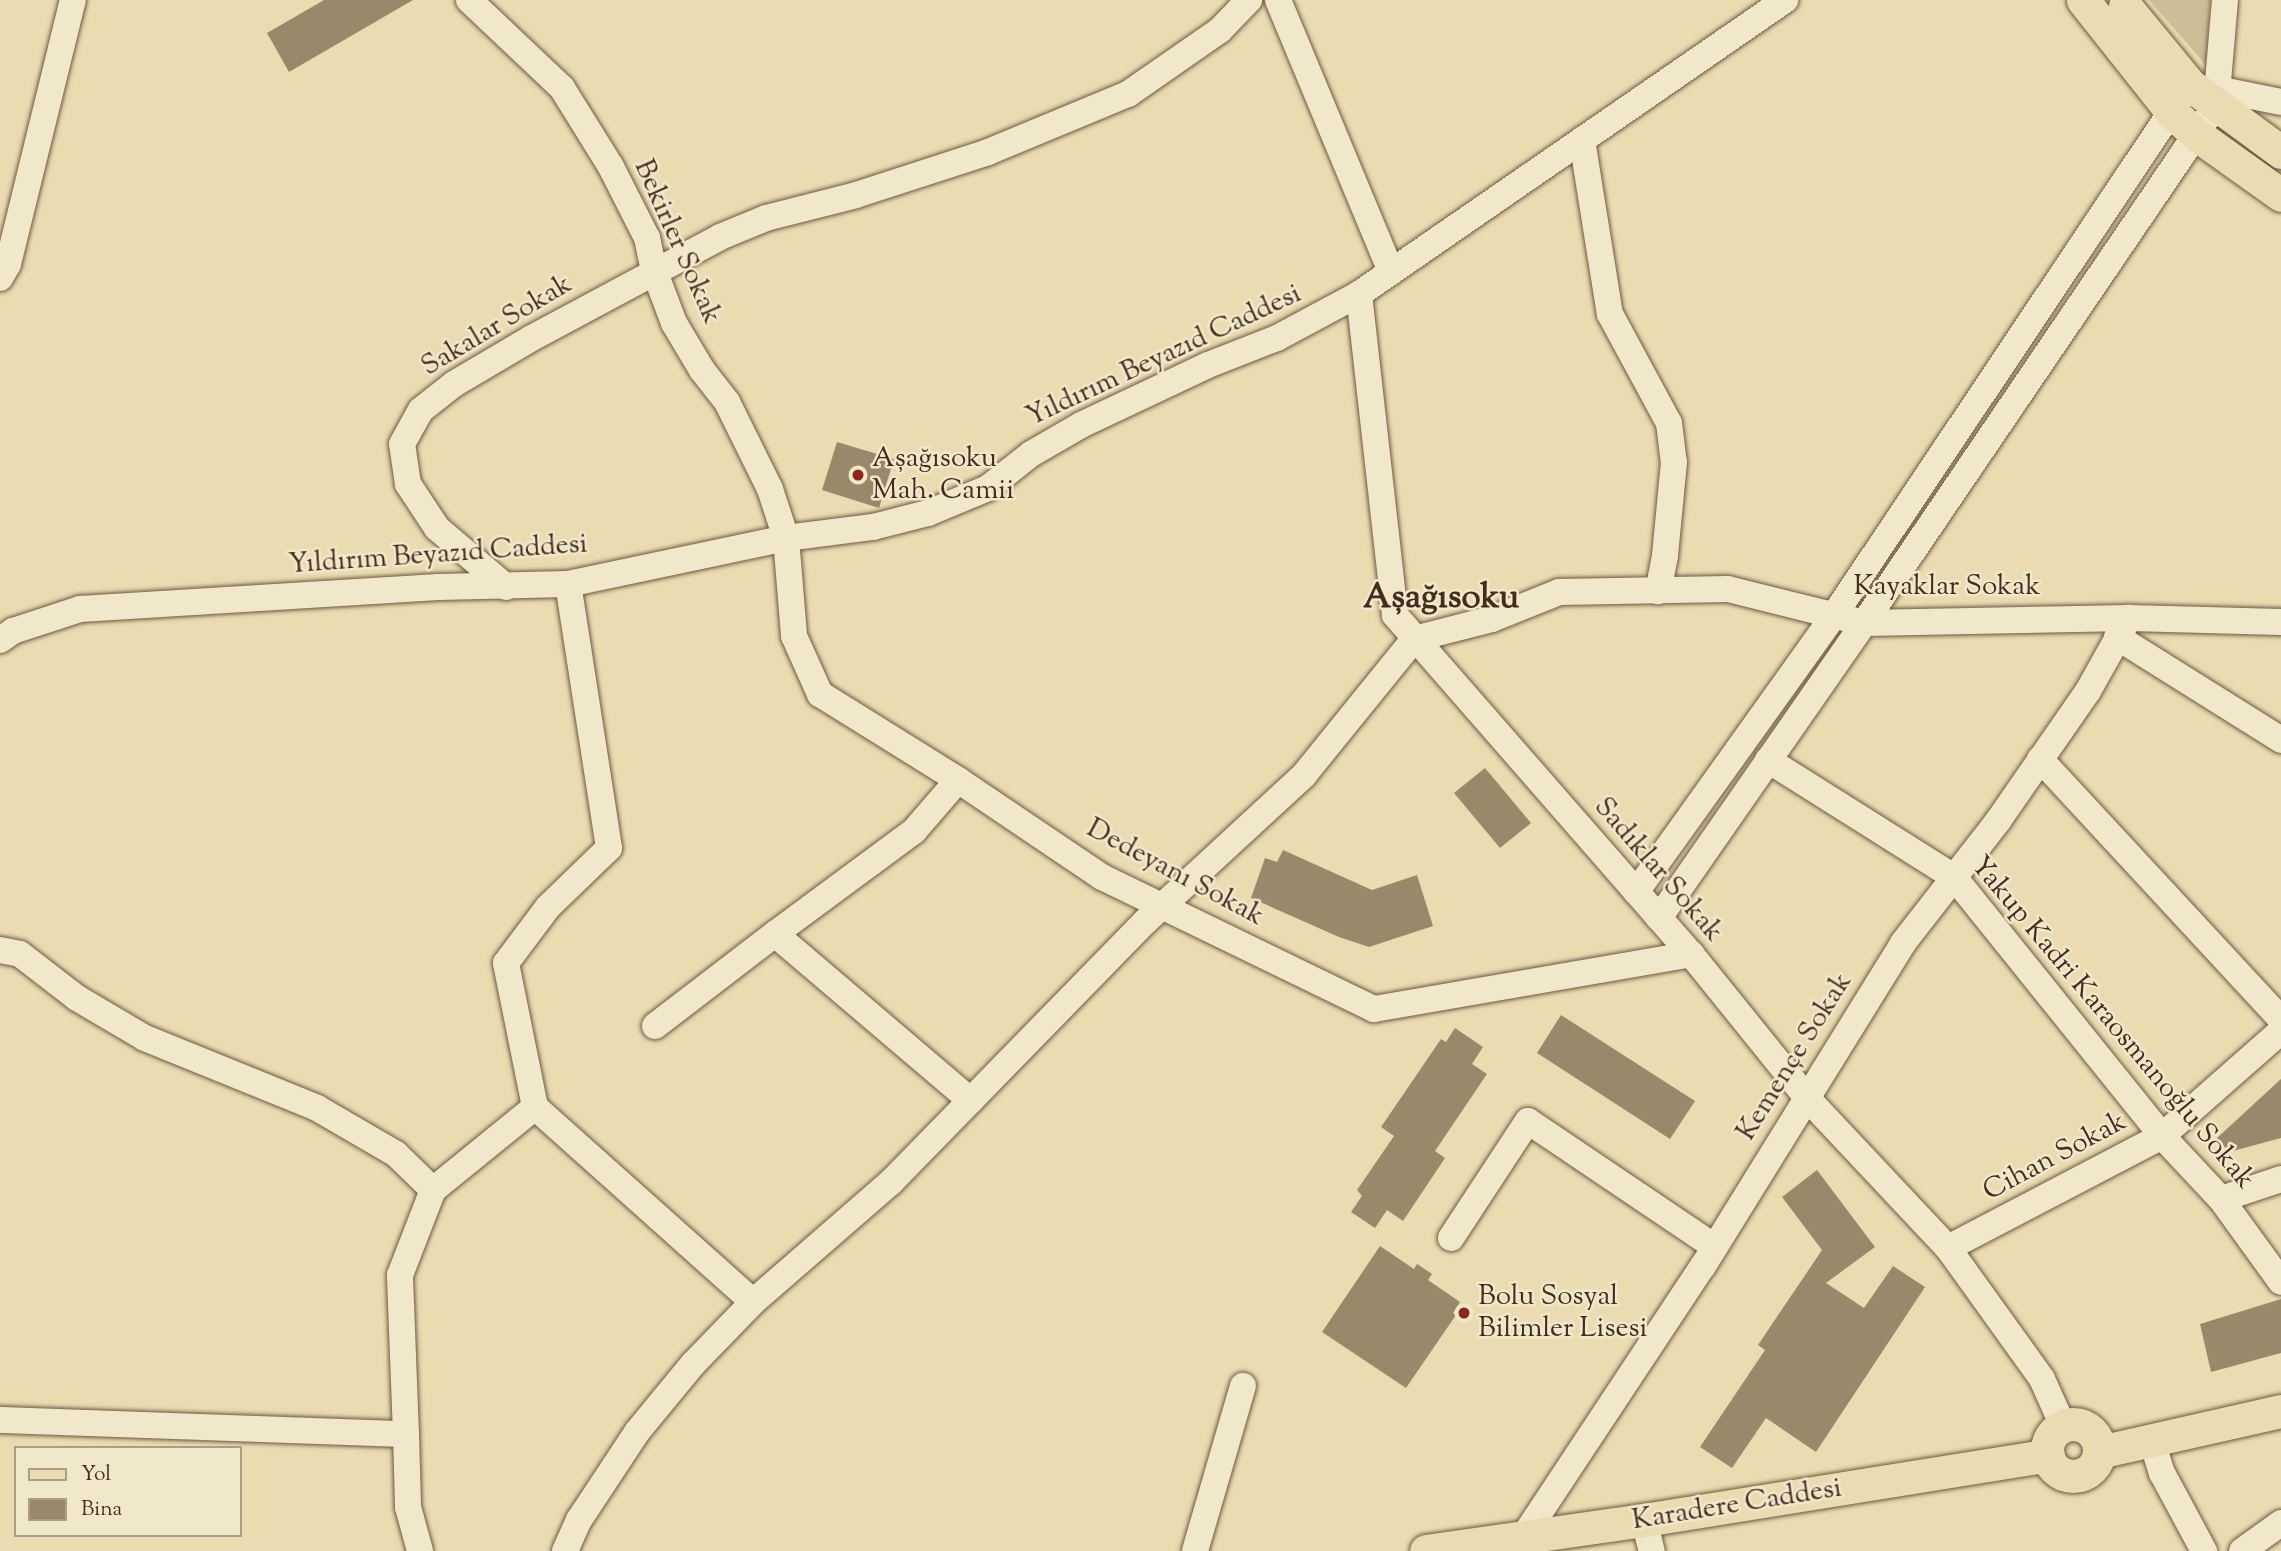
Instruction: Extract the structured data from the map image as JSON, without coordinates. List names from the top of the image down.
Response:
{
  "streets": {
    "main road": ["Karadere Caddesi"],
    "street": [
      "Bekirler Sokak",
      "Sakalar Sokak",
      "Yıldırım Beyazıd Caddesi",
      "Kayaklar Sokak",
      "Sadıklar Sokak",
      "Dedeyanı Sokak",
      "Yakup Kadri Karaosmanoğlu Sokak",
      "Kemençe Sokak",
      "Cihan Sokak"
    ]
  },
  "crossings": [
    ["Bekirler Sokak", "Sakalar Sokak"],
    ["Bekirler Sokak", "Yıldırım Beyazıd Caddesi"],
    ["Bekirler Sokak", "Dedeyanı Sokak"],
    ["Sakalar Sokak", "Yıldırım Beyazıd Caddesi"],
    ["Yıldırım Beyazıd Caddesi", "Sadıklar Sokak"],
    ["Yıldırım Beyazıd Caddesi", "Dedeyanı Sokak"],
    ["Kayaklar Sokak", "Sadıklar Sokak"],
    ["Kayaklar Sokak", "Kemençe Sokak"],
    ["Sadıklar Sokak", "Dedeyanı Sokak"],
    ["Sadıklar Sokak", "Kemençe Sokak"],
    ["Sadıklar Sokak", "Cihan Sokak"],
    ["Sadıklar Sokak", "Karadere Caddesi"],
    ["Yakup Kadri Karaosmanoğlu Sokak", "Kemençe Sokak"],
    ["Yakup Kadri Karaosmanoğlu Sokak", "Cihan Sokak"],
    ["Kemençe Sokak", "Karadere Caddesi"]
  ],
  "districts": ["Aşağısoku"],
  "places": ["Aşağısoku Mah. Camii", "Bolu Sosyal Bilimler Lisesi"],
  "legend": ["Yol", "Bina"]
}
